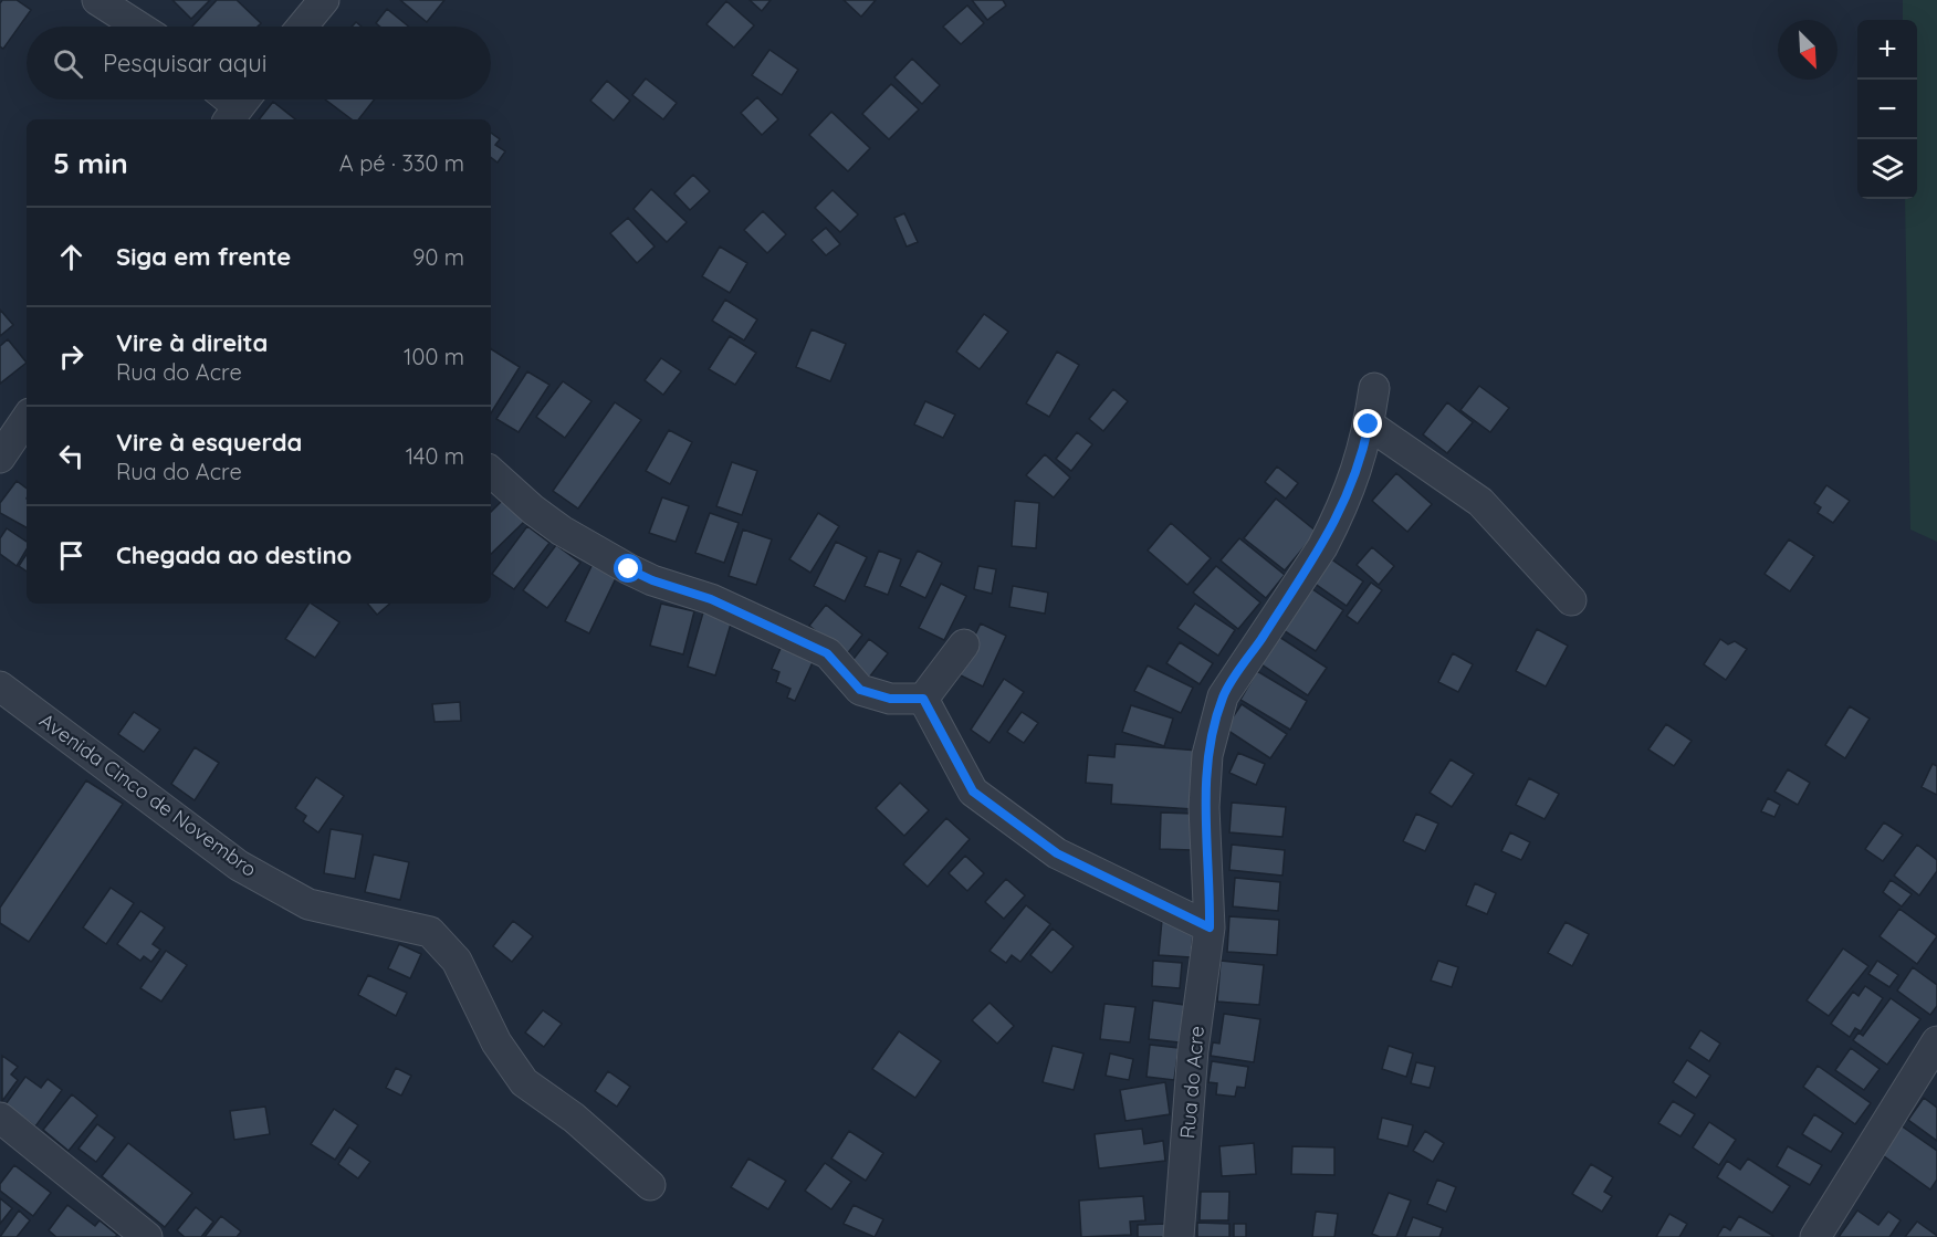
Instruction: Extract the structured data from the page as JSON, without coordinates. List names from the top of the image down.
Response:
{
  "streets": {
    "street": ["Avenida Cinco de Novembro", "Rua do Acre"]
  },
  "north": "bottom right",
  "page": {
    "map_buttons": ["+", "−"],
    "search": "Pesquisar aqui",
    "heading": ["5 min", "A pé · 330 m"],
    "list": [
      ["Siga em frente", "90 m"],
      ["Vire à direita", "Rua do Acre", "100 m"],
      ["Vire à esquerda", "Rua do Acre", "140 m"],
      "Chegada ao destino"
    ]
  }
}
